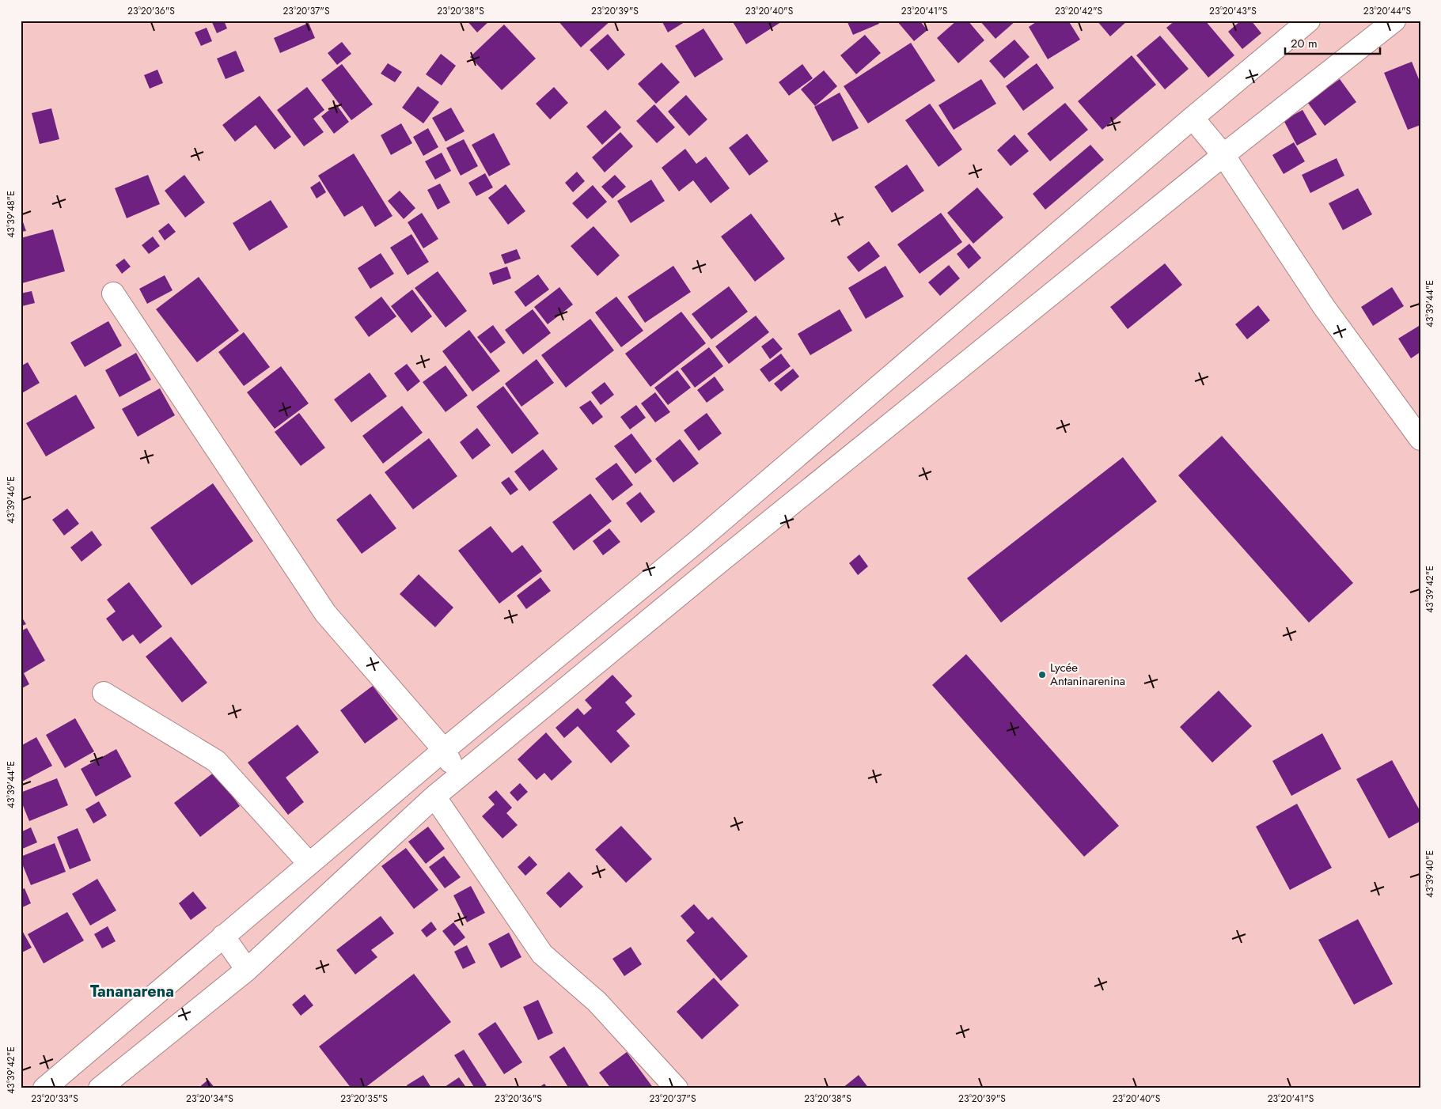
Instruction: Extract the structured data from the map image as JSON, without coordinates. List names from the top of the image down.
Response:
{
  "districts": ["Tananarena"],
  "places": ["Lycée Antaninarenina"],
  "scale_bar": "20 m",
  "coordinates": [
    "23°20'36\"S",
    "23°20'37\"S",
    "23°20'38\"S",
    "23°20'39\"S",
    "23°20'40\"S",
    "23°20'41\"S",
    "23°20'42\"S",
    "23°20'43\"S",
    "23°20'44\"S",
    "43°39'48\"E",
    "43°39'44\"E",
    "43°39'46\"E",
    "43°39'42\"E",
    "43°39'40\"E",
    "23°20'33\"S",
    "23°20'34\"S",
    "23°20'35\"S"
  ]
}
